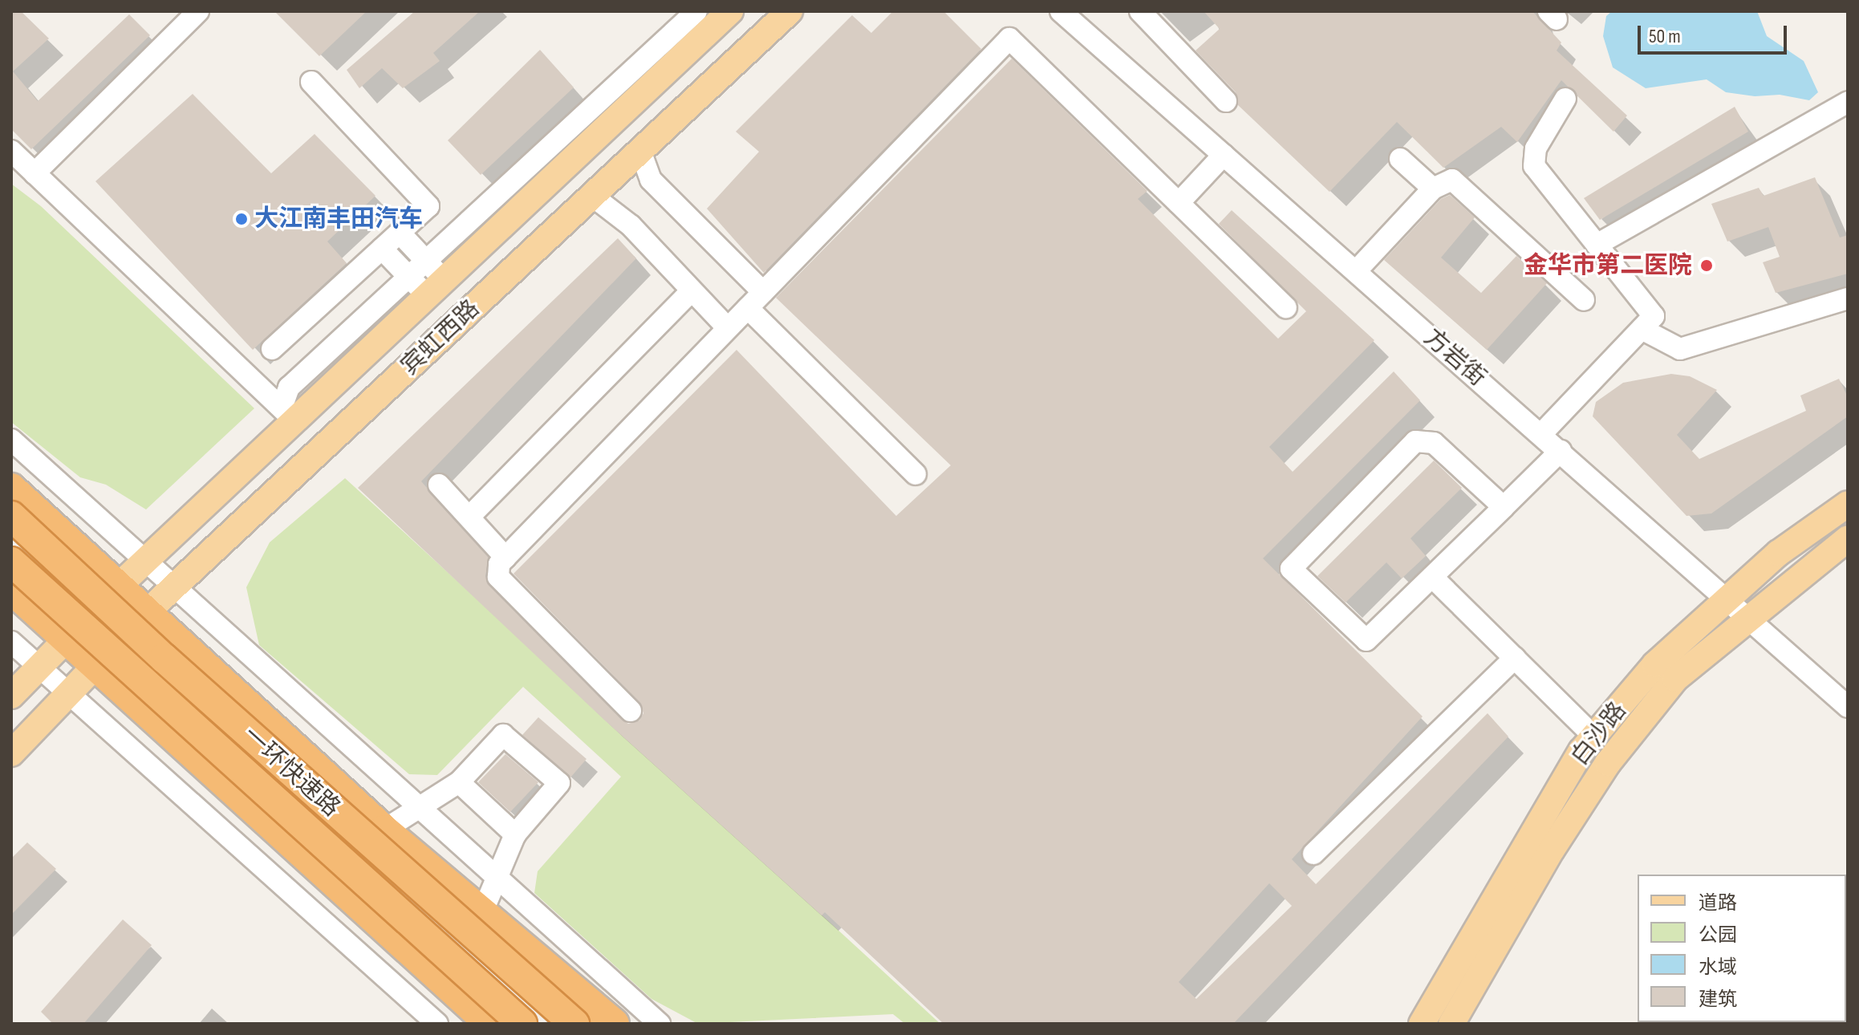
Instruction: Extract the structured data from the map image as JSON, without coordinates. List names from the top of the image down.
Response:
{
  "streets": {
    "highway": ["一环快速路"],
    "main road": ["宾虹西路", "白沙路"],
    "street": ["方岩街"]
  },
  "crossings": [
    ["方岩街", "白沙路"]
  ],
  "places": ["大江南丰田汽车", "金华市第二医院"],
  "legend": [
    "道路",
    "公园",
    "水域",
    "建筑"
  ],
  "scale_bar": "50 m"
}
